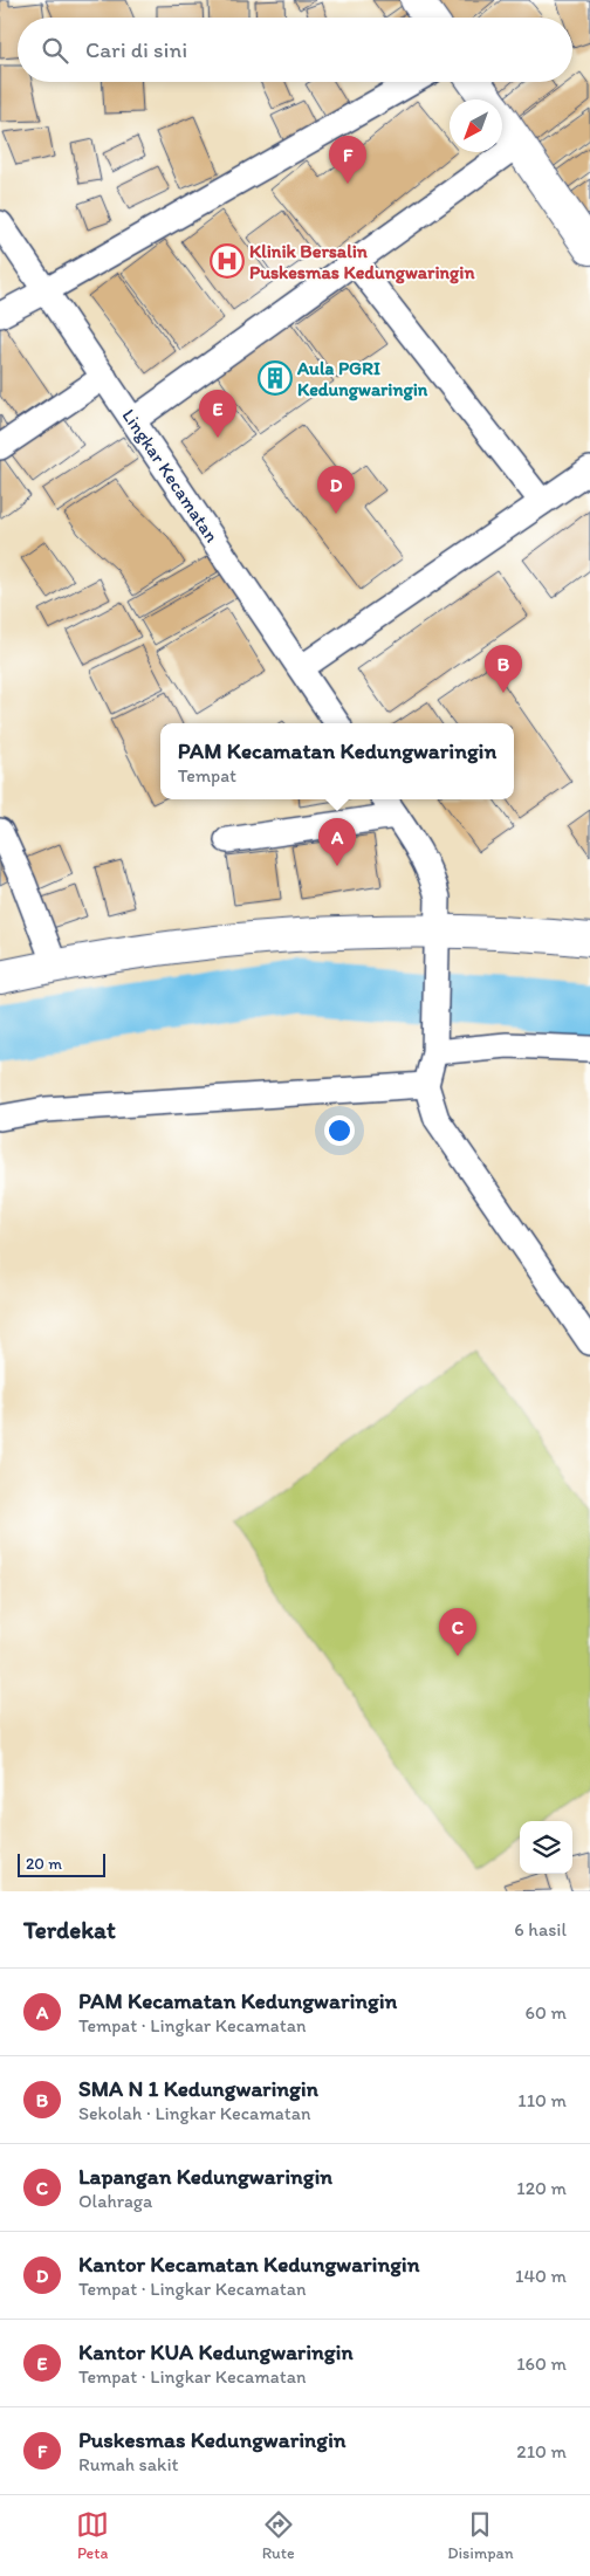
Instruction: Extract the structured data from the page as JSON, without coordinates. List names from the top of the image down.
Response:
{
  "streets": {
    "street": ["Lingkar Kecamatan"]
  },
  "places": {
    "hospital": ["Klinik Bersalin Puskesmas Kedungwaringin"],
    "building": ["Aula PGRI Kedungwaringin"]
  },
  "scale_bar": "20 m",
  "north": "bottom left",
  "page": {
    "search": "Cari di sini",
    "pins": [
      "F",
      "E",
      "D",
      "B",
      "A",
      "C"
    ],
    "popup": ["PAM Kecamatan Kedungwaringin", "Tempat"],
    "scale": "20 m",
    "heading": ["Terdekat", "6 hasil"],
    "list": [
      {
        "mark": "A",
        "name": "PAM Kecamatan Kedungwaringin",
        "note": "Tempat · Lingkar Kecamatan",
        "value": "60 m"
      },
      {
        "mark": "B",
        "name": "SMA N 1 Kedungwaringin",
        "note": "Sekolah · Lingkar Kecamatan",
        "value": "110 m"
      },
      {
        "mark": "C",
        "name": "Lapangan Kedungwaringin",
        "note": "Olahraga",
        "value": "120 m"
      },
      {
        "mark": "D",
        "name": "Kantor Kecamatan Kedungwaringin",
        "note": "Tempat · Lingkar Kecamatan",
        "value": "140 m"
      },
      {
        "mark": "E",
        "name": "Kantor KUA Kedungwaringin",
        "note": "Tempat · Lingkar Kecamatan",
        "value": "160 m"
      },
      {
        "mark": "F",
        "name": "Puskesmas Kedungwaringin",
        "note": "Rumah sakit",
        "value": "210 m"
      }
    ],
    "nav": ["Peta", "Rute", "Disimpan"]
  }
}
